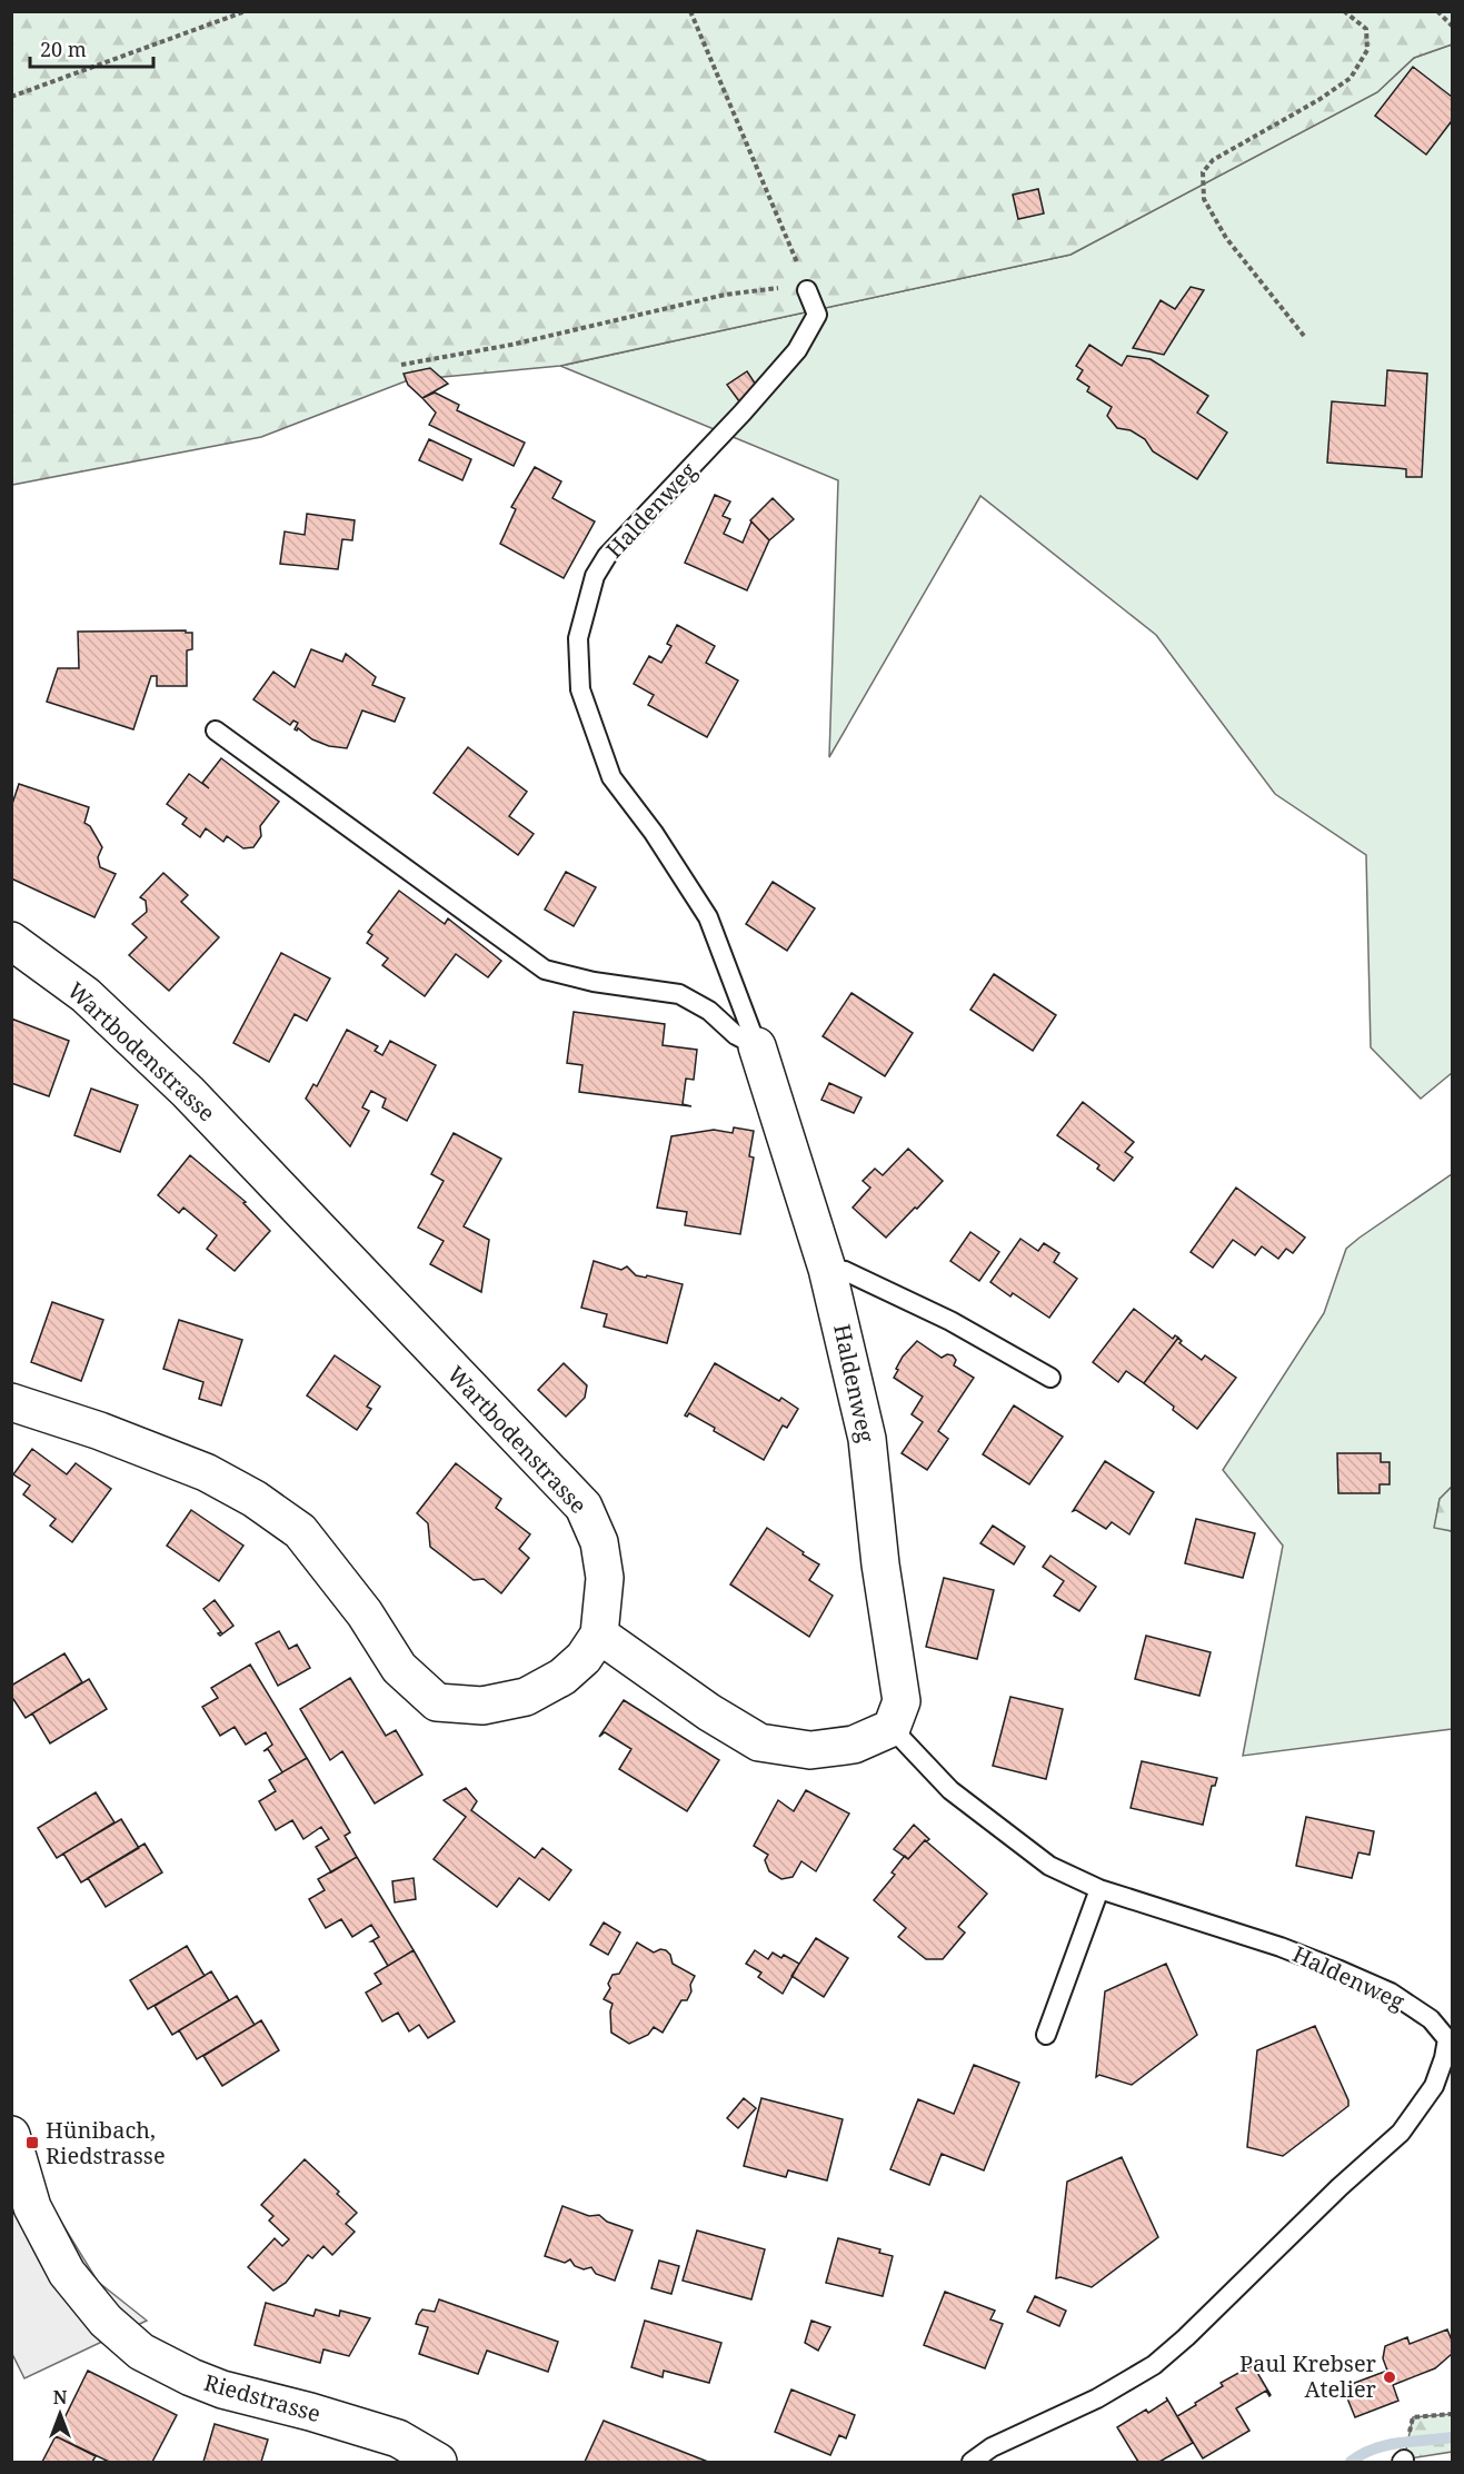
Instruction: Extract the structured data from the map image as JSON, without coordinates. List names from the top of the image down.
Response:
{
  "streets": {
    "street": ["Haldenweg", "Wartbodenstrasse", "Riedstrasse"]
  },
  "places": {
    "transit": ["Hünibach, Riedstrasse"],
    "other": ["Paul Krebser Atelier"]
  },
  "scale_bar": "20 m",
  "north": "top"
}
